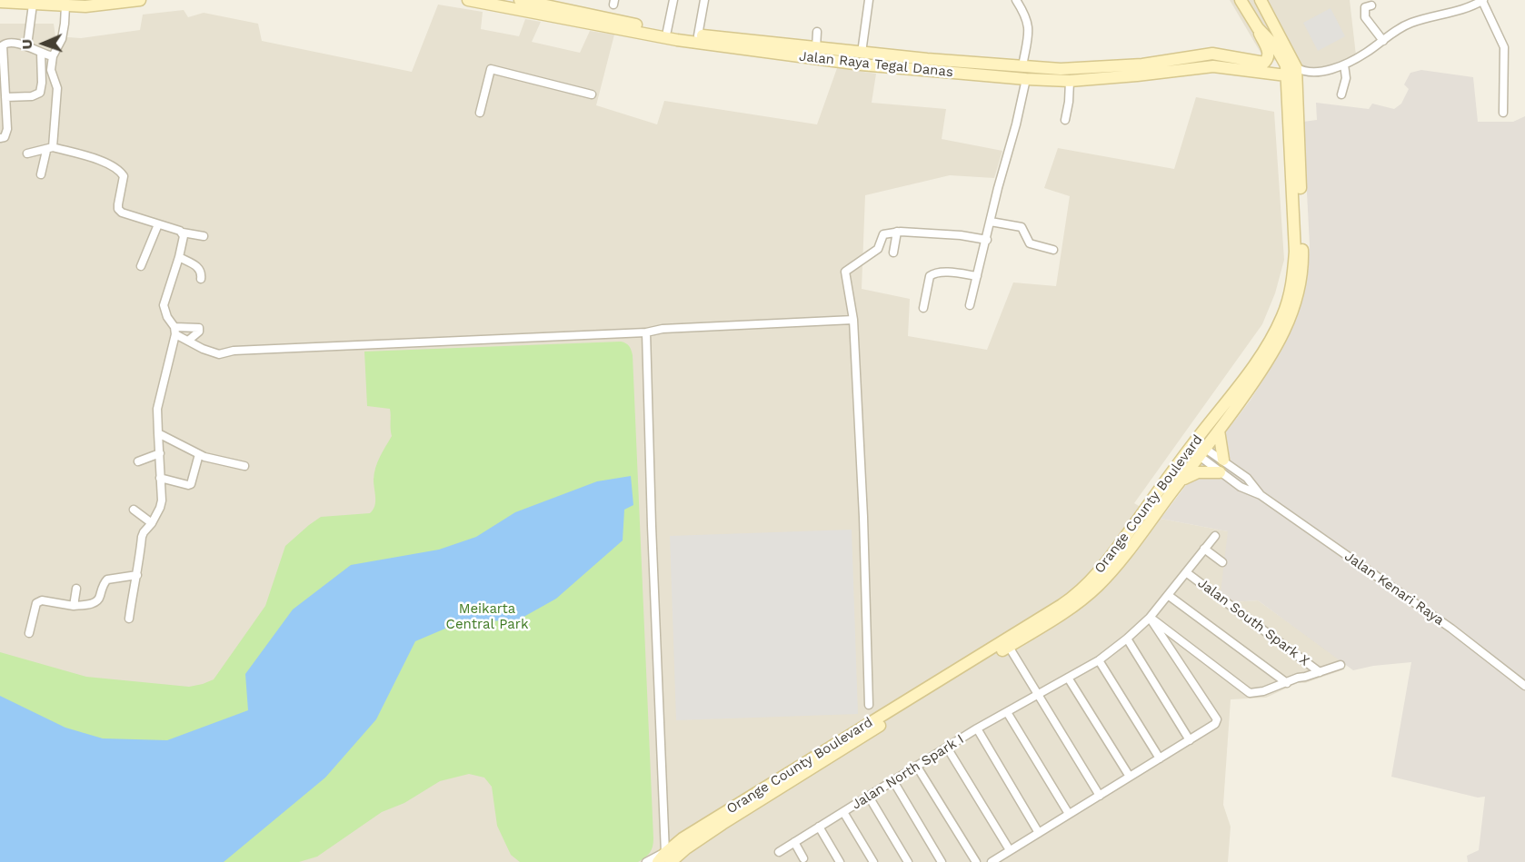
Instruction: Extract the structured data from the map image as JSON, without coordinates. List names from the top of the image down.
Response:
{
  "streets": {
    "main road": ["Jalan Raya Tegal Danas", "Orange County Boulevard"],
    "street": ["Jalan Kenari Raya", "Jalan South Spark X", "Jalan North Spark I"]
  },
  "crossings": [
    ["Jalan Raya Tegal Danas", "Orange County Boulevard"],
    ["Orange County Boulevard", "Jalan Kenari Raya"],
    ["Jalan South Spark X", "Jalan North Spark I"]
  ],
  "parks": ["Meikarta Central Park"],
  "north": "left"
}
